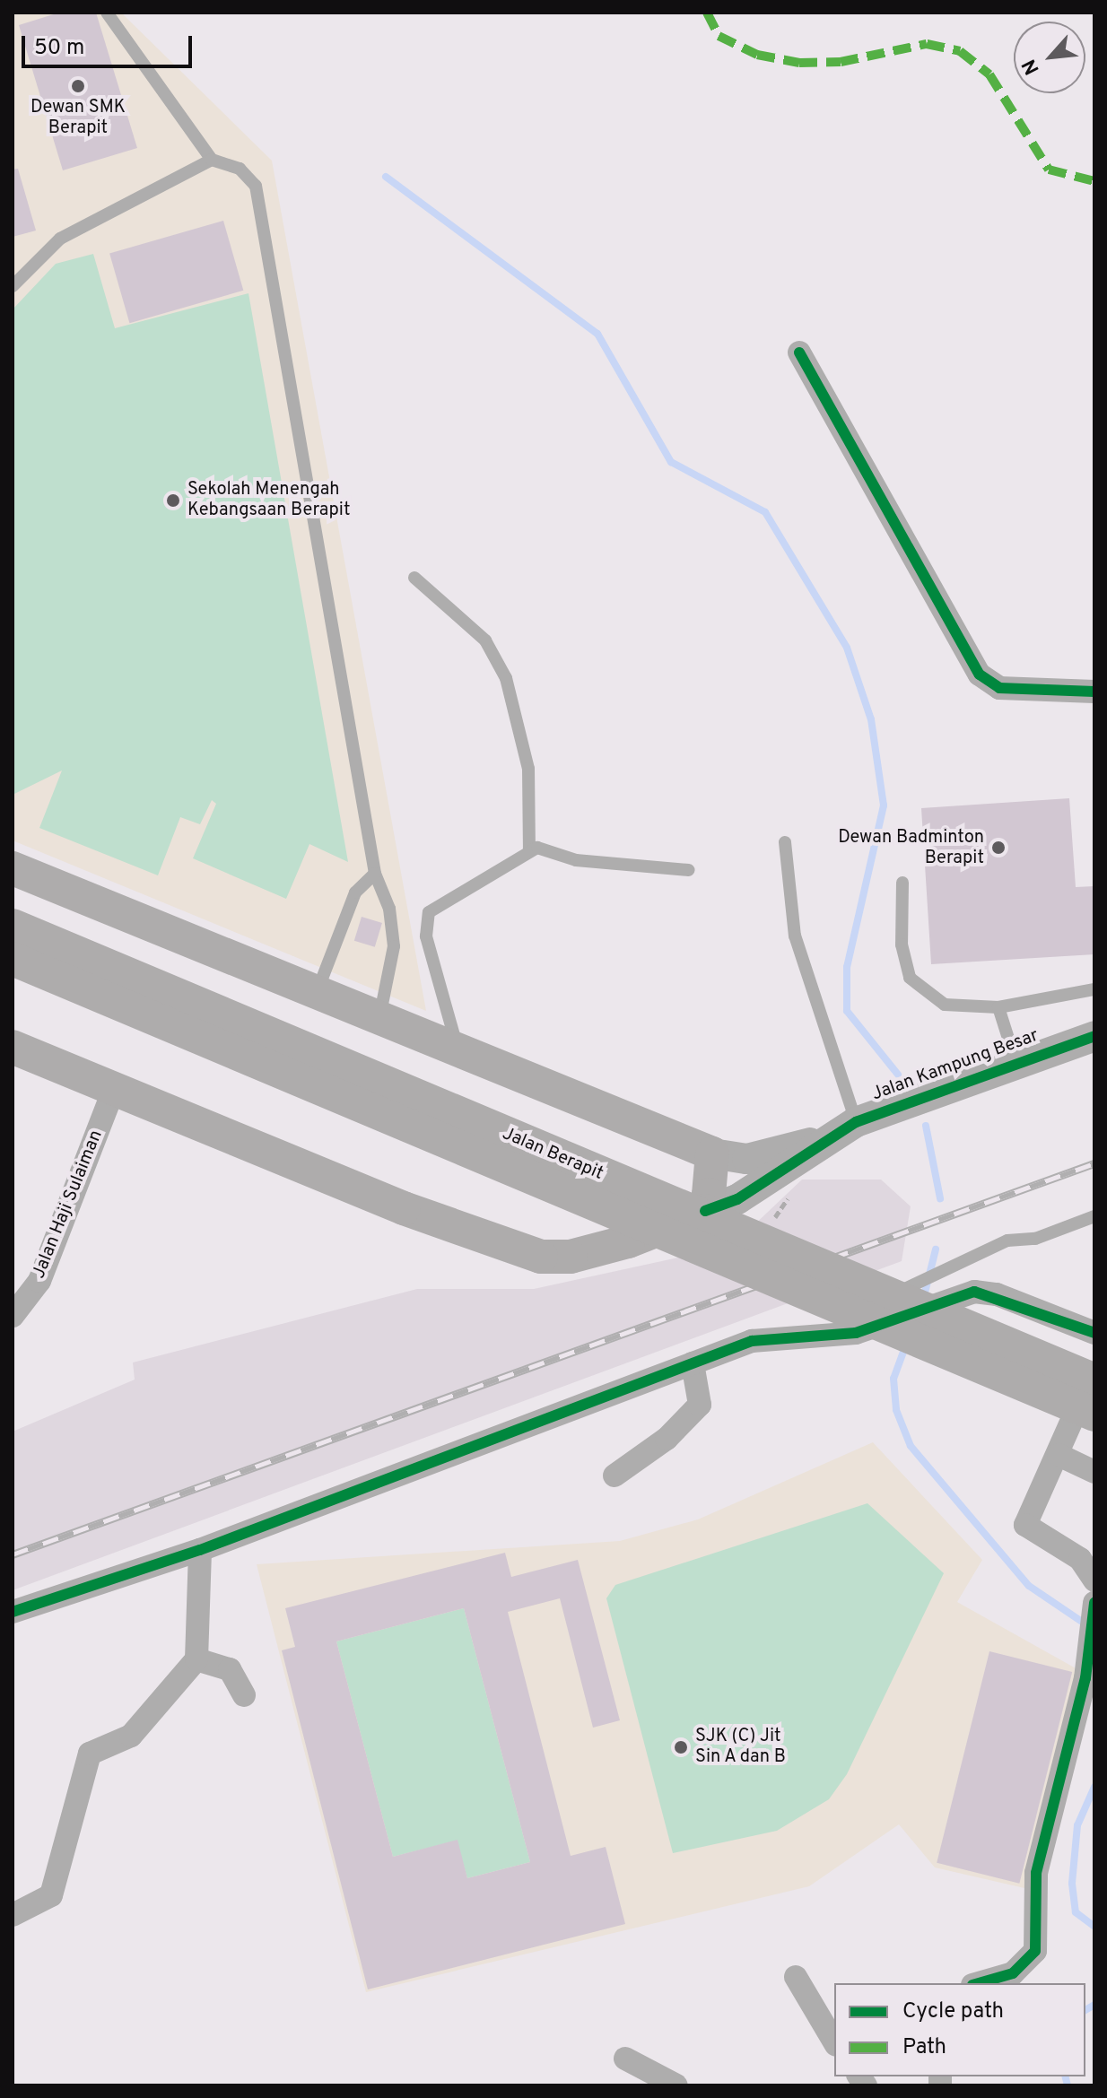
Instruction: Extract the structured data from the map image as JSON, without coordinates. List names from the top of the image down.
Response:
{
  "streets": {
    "main road": ["Jalan Berapit"],
    "street": ["Jalan Kampung Besar", "Jalan Haji Sulaiman"]
  },
  "places": [
    "Dewan SMK Berapit",
    "Sekolah Menengah Kebangsaan Berapit",
    "Dewan Badminton Berapit",
    "SJK (C) Jit Sin A dan B"
  ],
  "legend": ["Cycle path", "Path"],
  "scale_bar": "50 m",
  "north": "bottom left"
}
